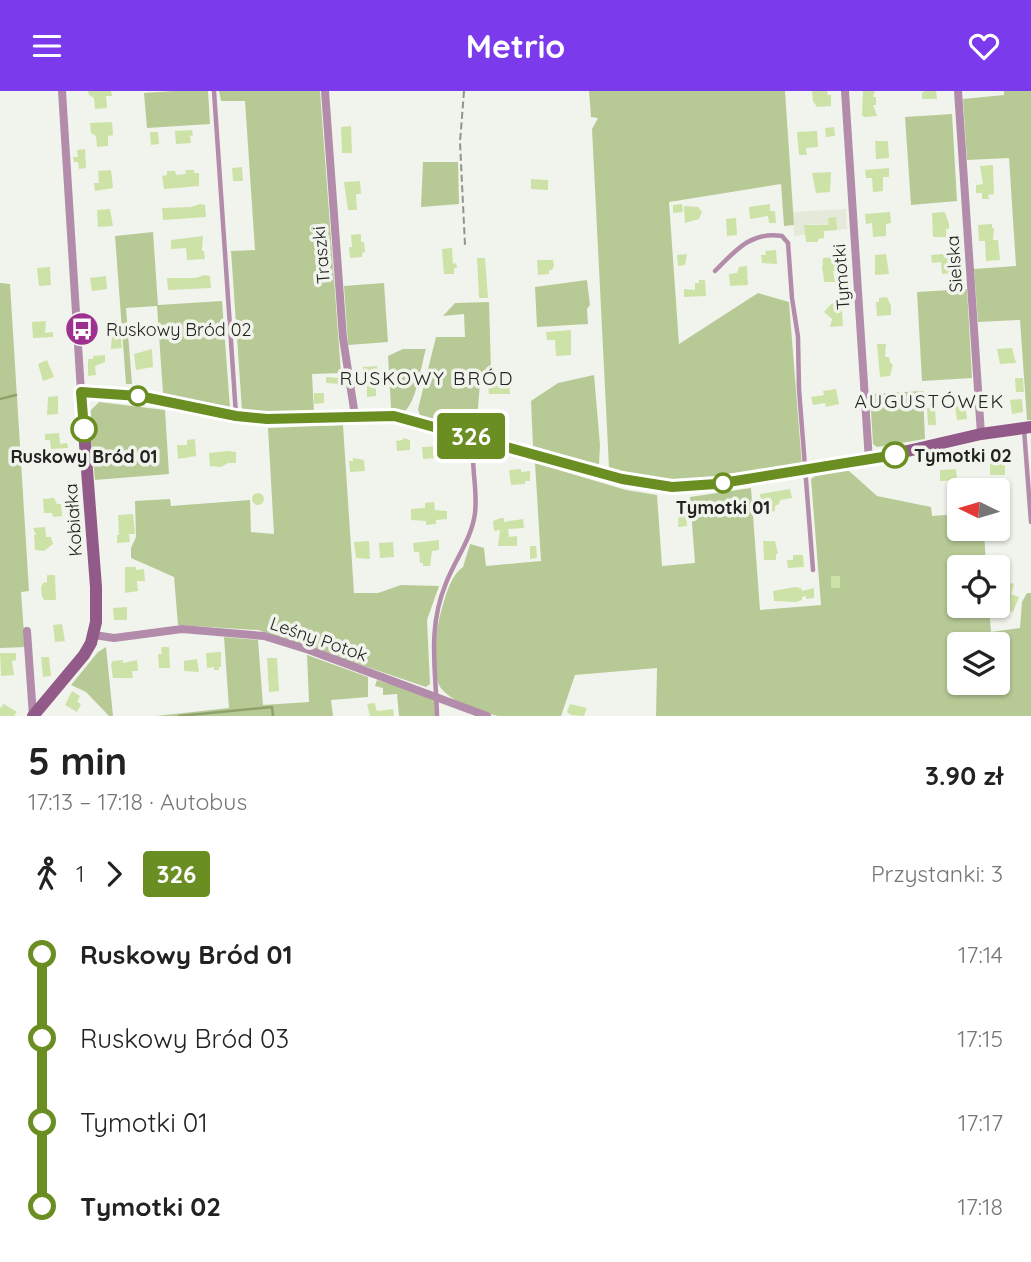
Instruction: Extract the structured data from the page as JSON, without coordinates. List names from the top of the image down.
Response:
{
  "streets": {
    "street": [
      "Traszki",
      "Sielska",
      "Tymotki",
      "Kobiałka",
      "Leśny Potok"
    ]
  },
  "crossings": [
    ["Kobiałka", "Leśny Potok"]
  ],
  "districts": ["RUSKOWY BRÓD", "AUGUSTÓWEK"],
  "places": {
    "bus stop": ["Ruskowy Bród 02"],
    "other": ["Ruskowy Bród 01", "Tymotki 02", "Tymotki 01"]
  },
  "lines": ["bus line 326"],
  "north": "left",
  "page": {
    "header": "Metrio",
    "on_map": "326",
    "heading": ["5 min", "17:13 – 17:18 · Autobus", "3.90 zł"],
    "legs": ["1", "326", "Przystanki: 3"],
    "list": [
      {
        "name": "Ruskowy Bród 01",
        "value": "17:14"
      },
      {
        "name": "Ruskowy Bród 03",
        "value": "17:15"
      },
      {
        "name": "Tymotki 01",
        "value": "17:17"
      },
      {
        "name": "Tymotki 02",
        "value": "17:18"
      }
    ]
  }
}
